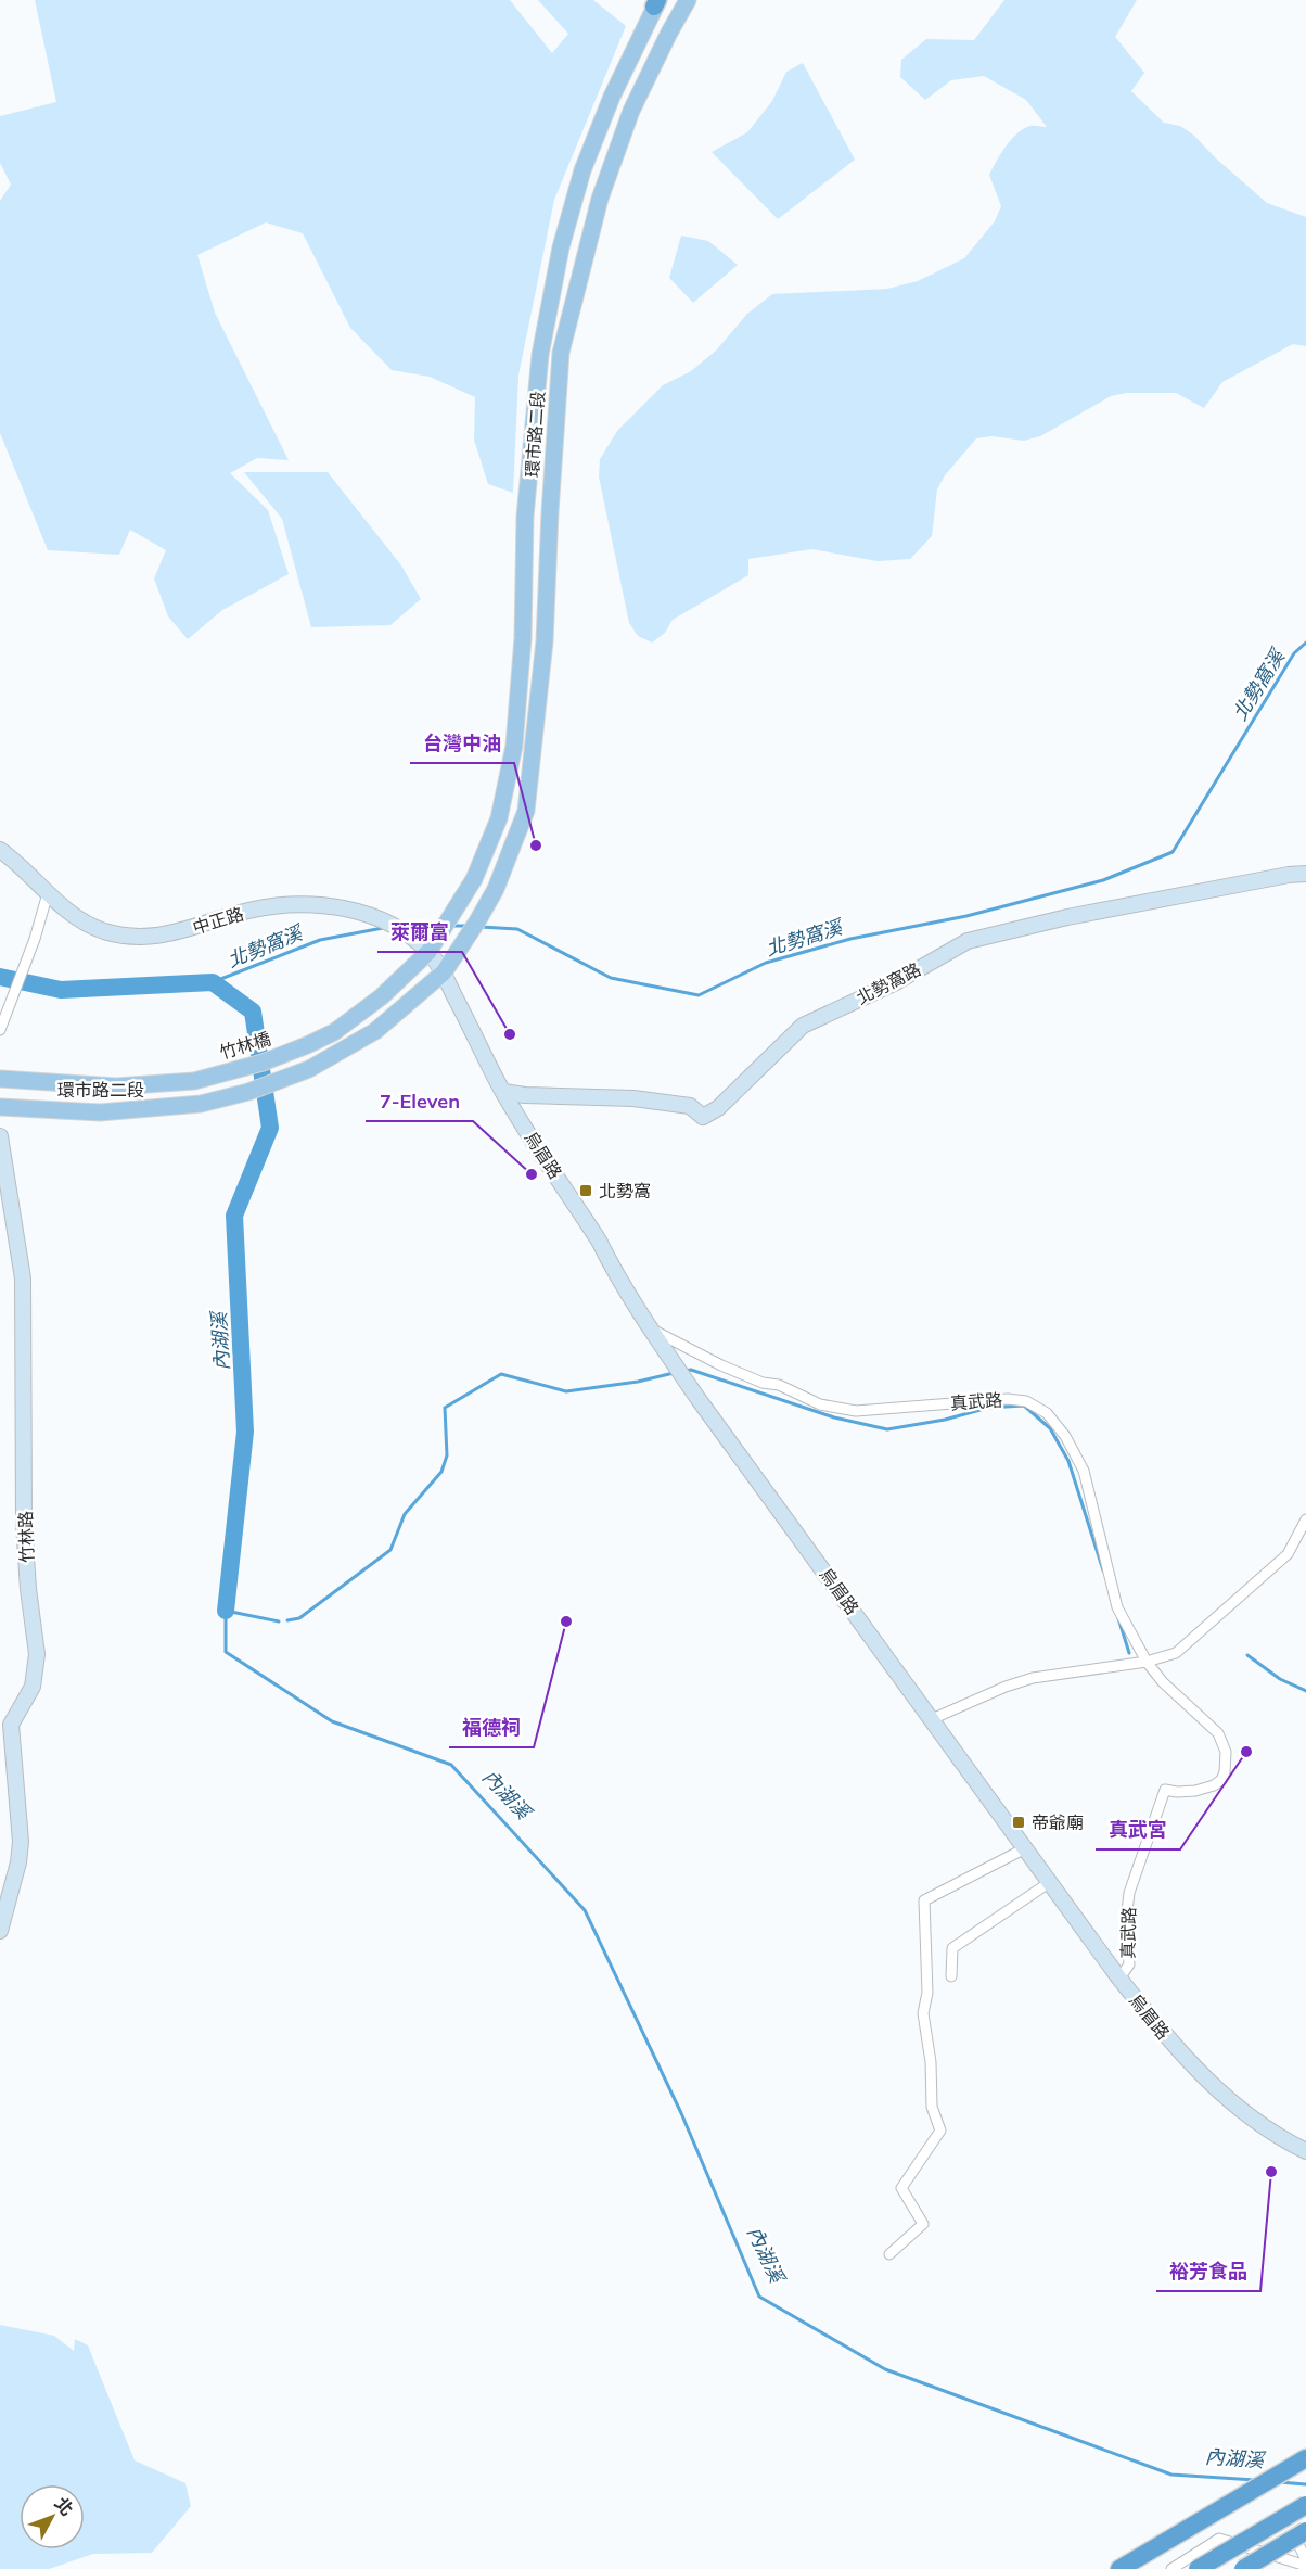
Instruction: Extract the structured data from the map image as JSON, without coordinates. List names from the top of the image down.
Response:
{
  "streets": {
    "main road": [
      "環市路二段",
      "中正路",
      "北勢窩路",
      "竹林橋",
      "烏眉路",
      "竹林路"
    ],
    "street": ["真武路"]
  },
  "crossings": [
    ["環市路二段", "中正路"],
    ["環市路二段", "竹林橋"],
    ["環市路二段", "烏眉路"],
    ["中正路", "竹林橋"],
    ["中正路", "烏眉路"],
    ["北勢窩路", "烏眉路"],
    ["烏眉路", "真武路"]
  ],
  "water": ["北勢窩溪", "內湖溪"],
  "places": {
    "other": [
      "台灣中油",
      "萊爾富",
      "7-Eleven",
      "福德祠",
      "真武宮",
      "裕芳食品"
    ],
    "transit": ["北勢窩", "帝爺廟"]
  },
  "north": "top right"
}
